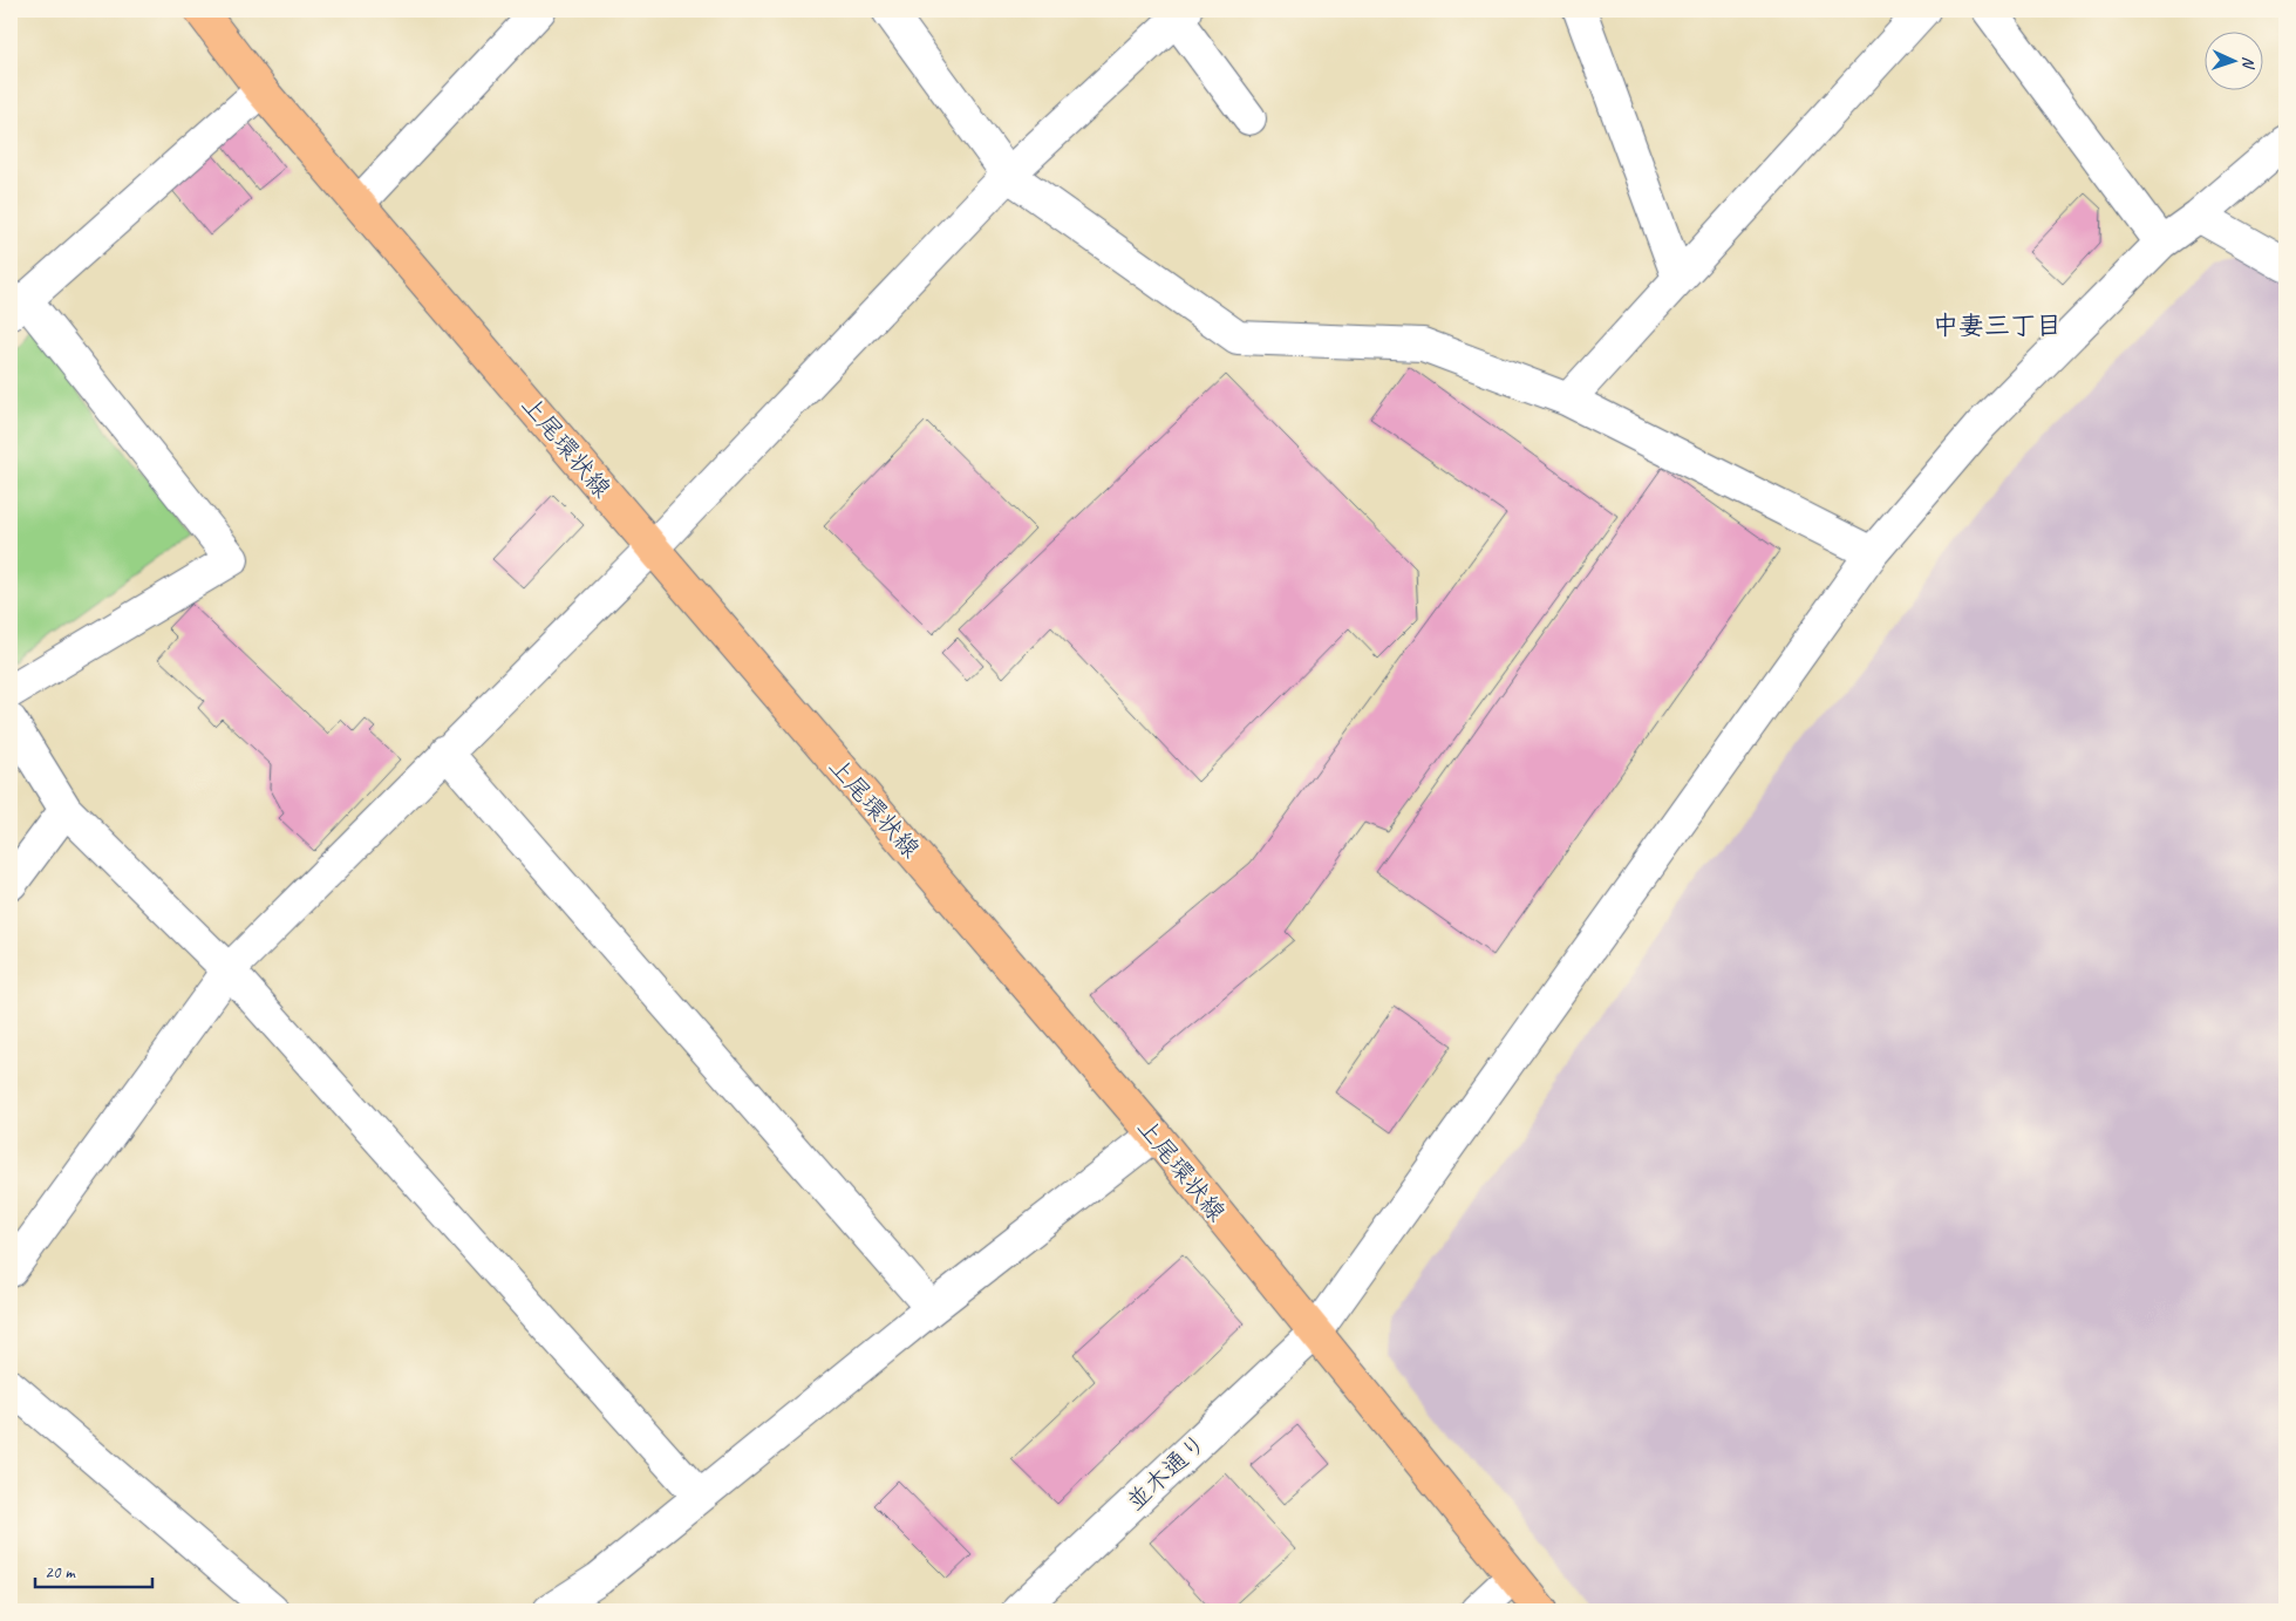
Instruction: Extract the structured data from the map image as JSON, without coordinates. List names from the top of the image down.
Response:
{
  "streets": {
    "main road": ["上尾環状線"],
    "street": ["並木通り"]
  },
  "crossings": [
    ["上尾環状線", "並木通り"]
  ],
  "districts": ["中妻三丁目"],
  "scale_bar": "20 m",
  "north": "right"
}
